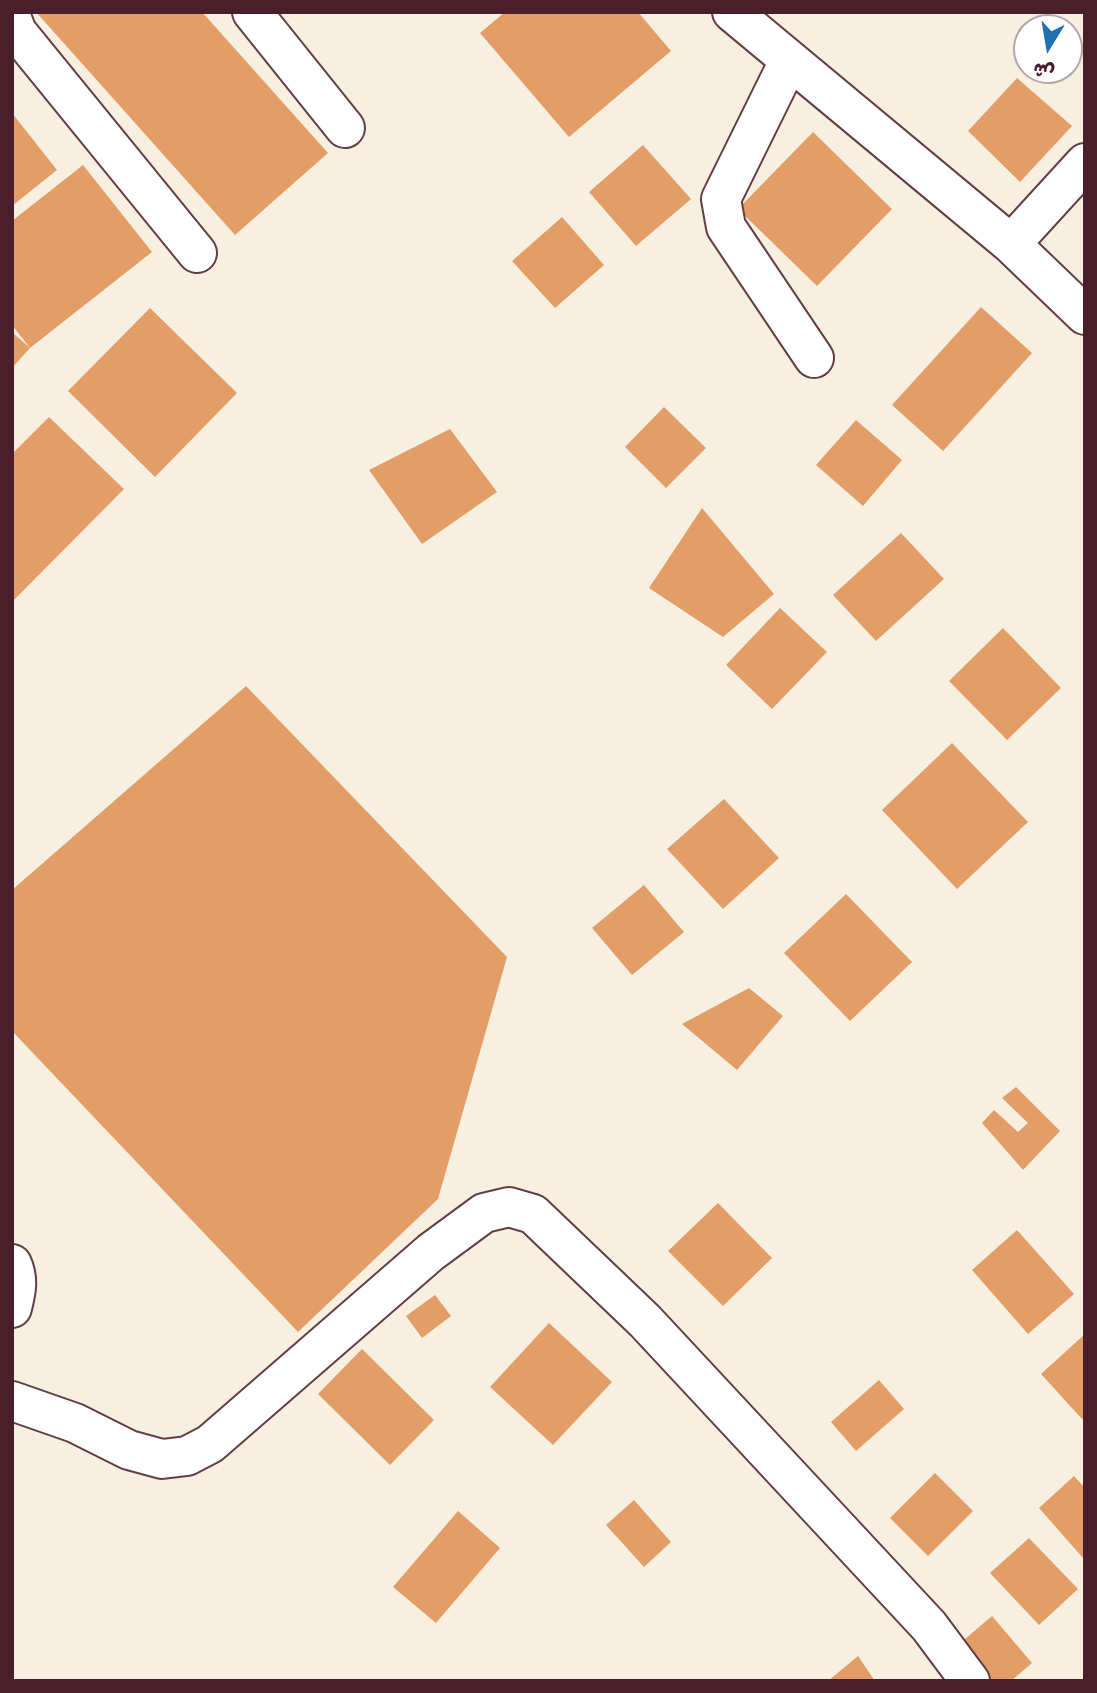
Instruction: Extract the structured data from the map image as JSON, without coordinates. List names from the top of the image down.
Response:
{
  "north": "bottom"
}
